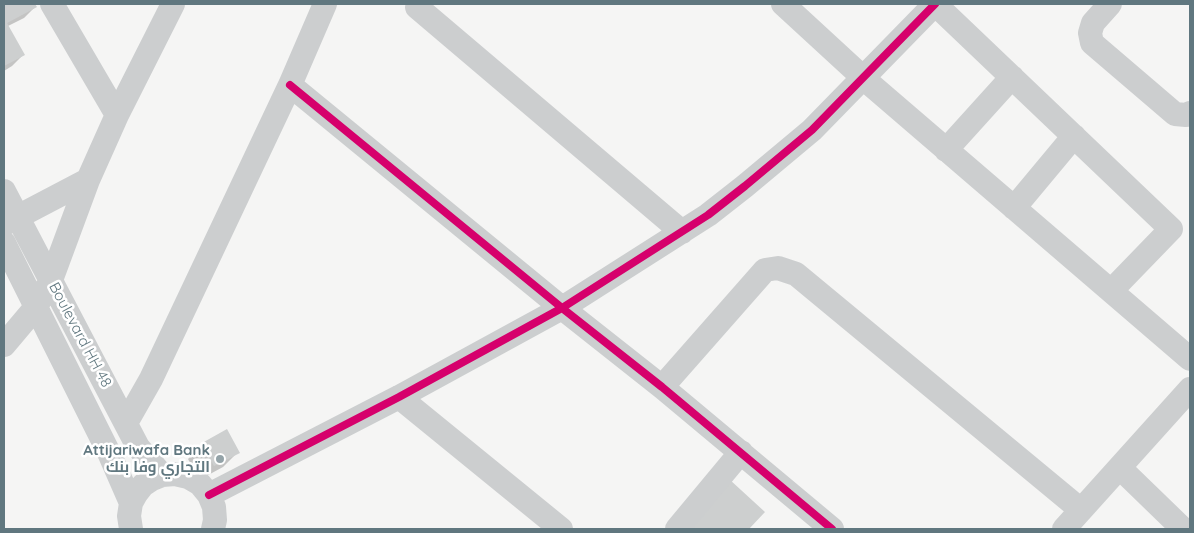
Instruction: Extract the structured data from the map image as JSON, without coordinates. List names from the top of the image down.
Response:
{
  "streets": {
    "street": ["Boulevard HH 48"]
  },
  "places": ["Attijariwafa Bank التجاري وفا بنك"]
}
